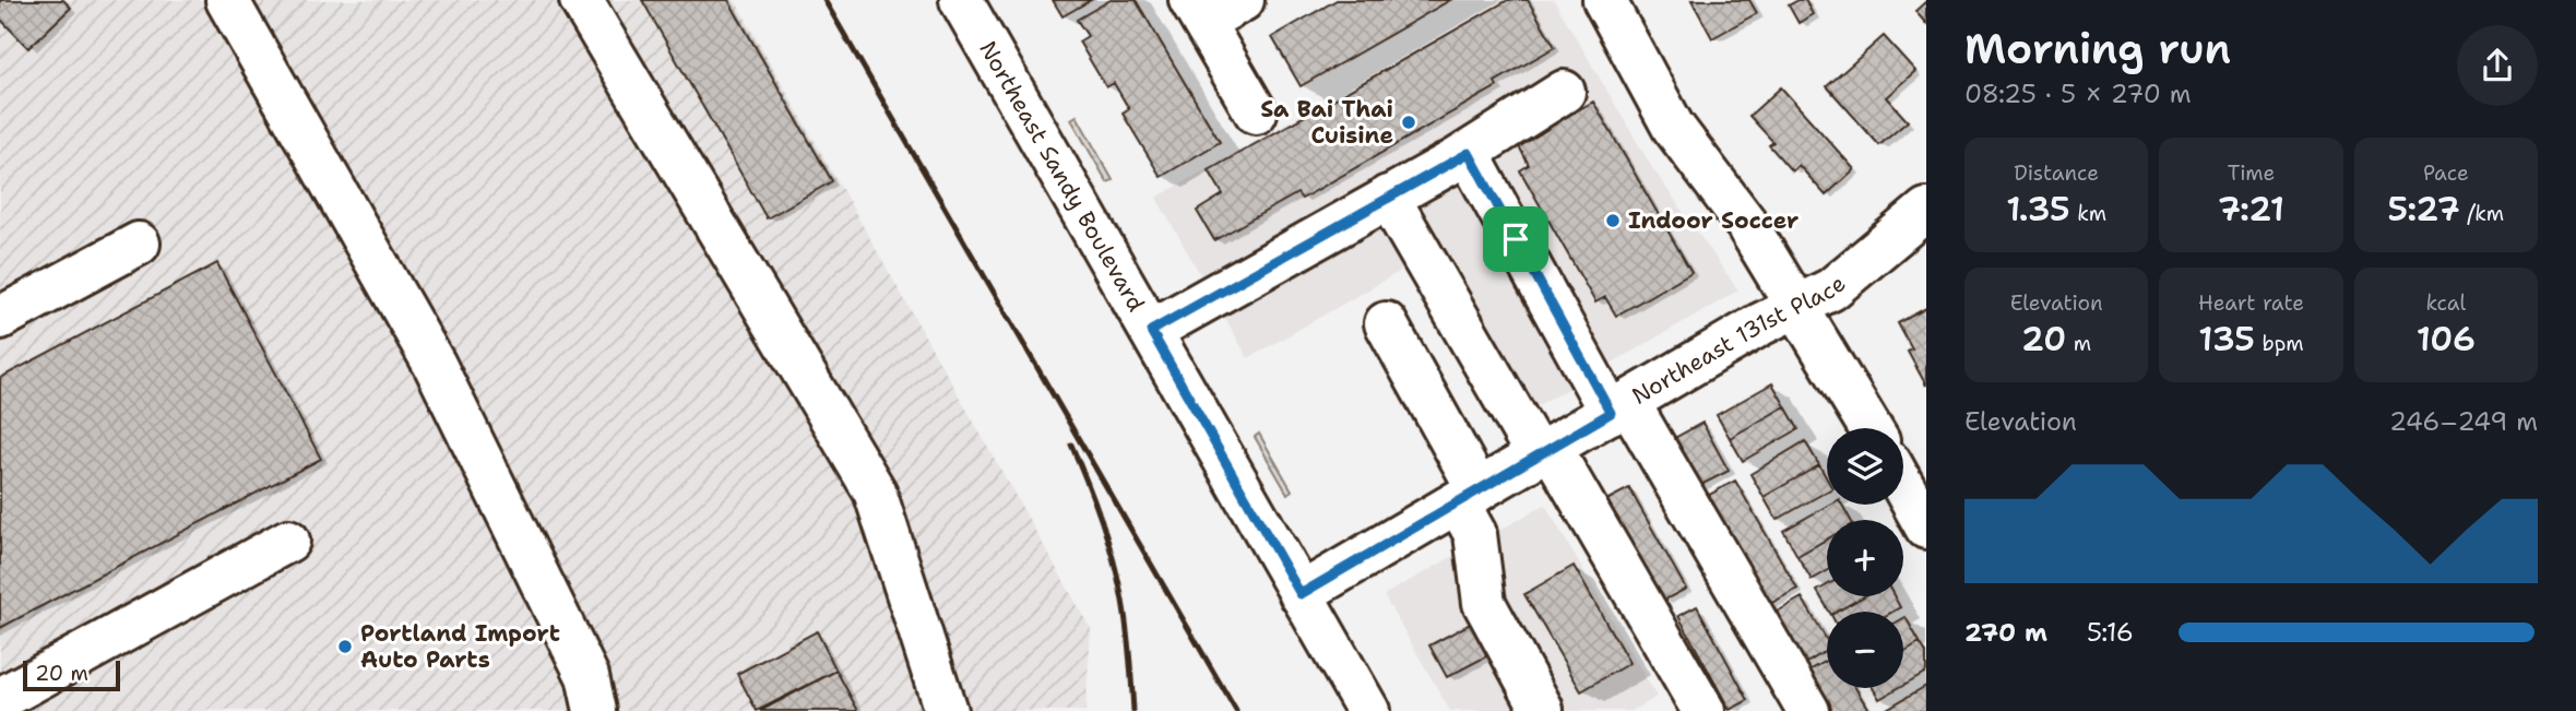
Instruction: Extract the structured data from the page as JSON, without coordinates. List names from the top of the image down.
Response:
{
  "streets": {
    "street": ["Northeast Sandy Boulevard", "Northeast 131st Place"]
  },
  "crossings": [
    ["Northeast Sandy Boulevard", "Northeast 131st Place"]
  ],
  "places": ["Sa Bai Thai Cuisine", "Indoor Soccer", "Portland Import Auto Parts"],
  "scale_bar": "20 m",
  "page": {
    "heading": ["Morning run", "08:25 · 5 × 270 m"],
    "stats": [
      ["Distance", "1.35 km"],
      ["Time", "7:21"],
      ["Pace", "5:27 /km"],
      ["Elevation", "20 m"],
      ["Heart rate", "135 bpm"],
      ["kcal", "106"]
    ],
    "chart": ["Elevation", "246–249 m"],
    "map_buttons": ["+", "−"],
    "list": [
      {
        "name": "270 m",
        "note": "5:16"
      }
    ],
    "scale": "20 m"
  }
}
